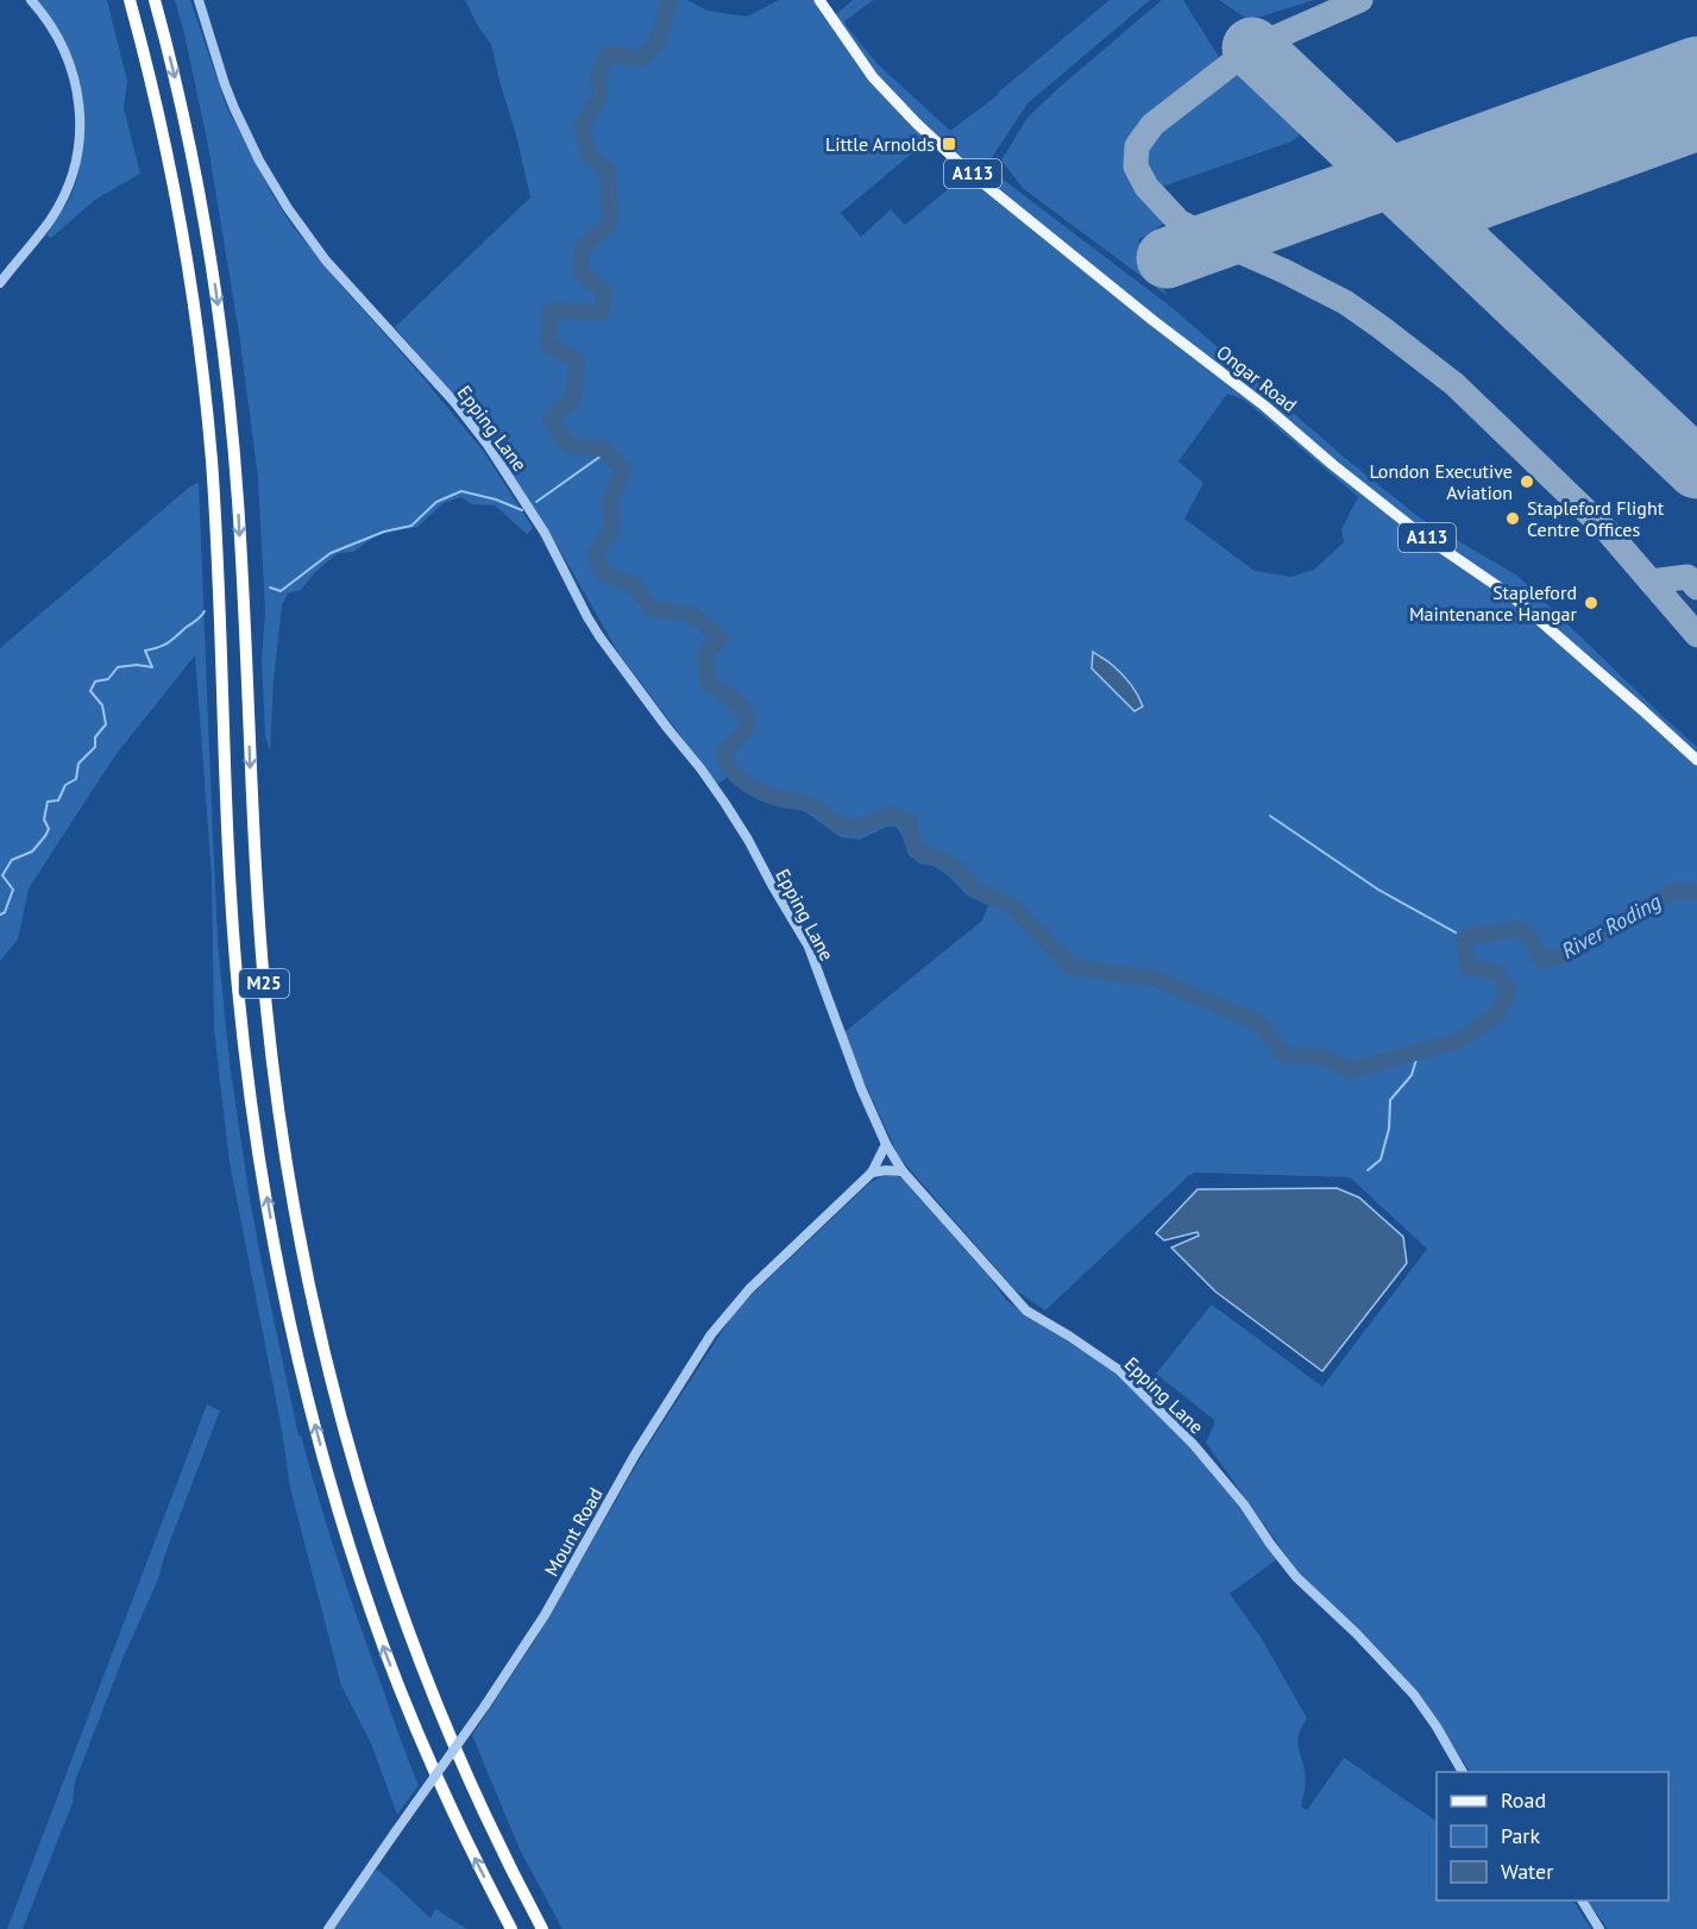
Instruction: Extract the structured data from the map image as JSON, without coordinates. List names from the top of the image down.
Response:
{
  "streets": {
    "highway": ["M25"],
    "main road": ["A113", "Ongar Road"],
    "street": ["Epping Lane", "Mount Road"]
  },
  "crossings": [
    ["Epping Lane", "Mount Road"]
  ],
  "water": ["River Roding"],
  "places": {
    "transit": ["Little Arnolds"],
    "other": ["London Executive Aviation", "Stapleford Flight Centre Offices", "Stapleford Maintenance Hangar"]
  },
  "legend": ["Road", "Park", "Water"]
}
